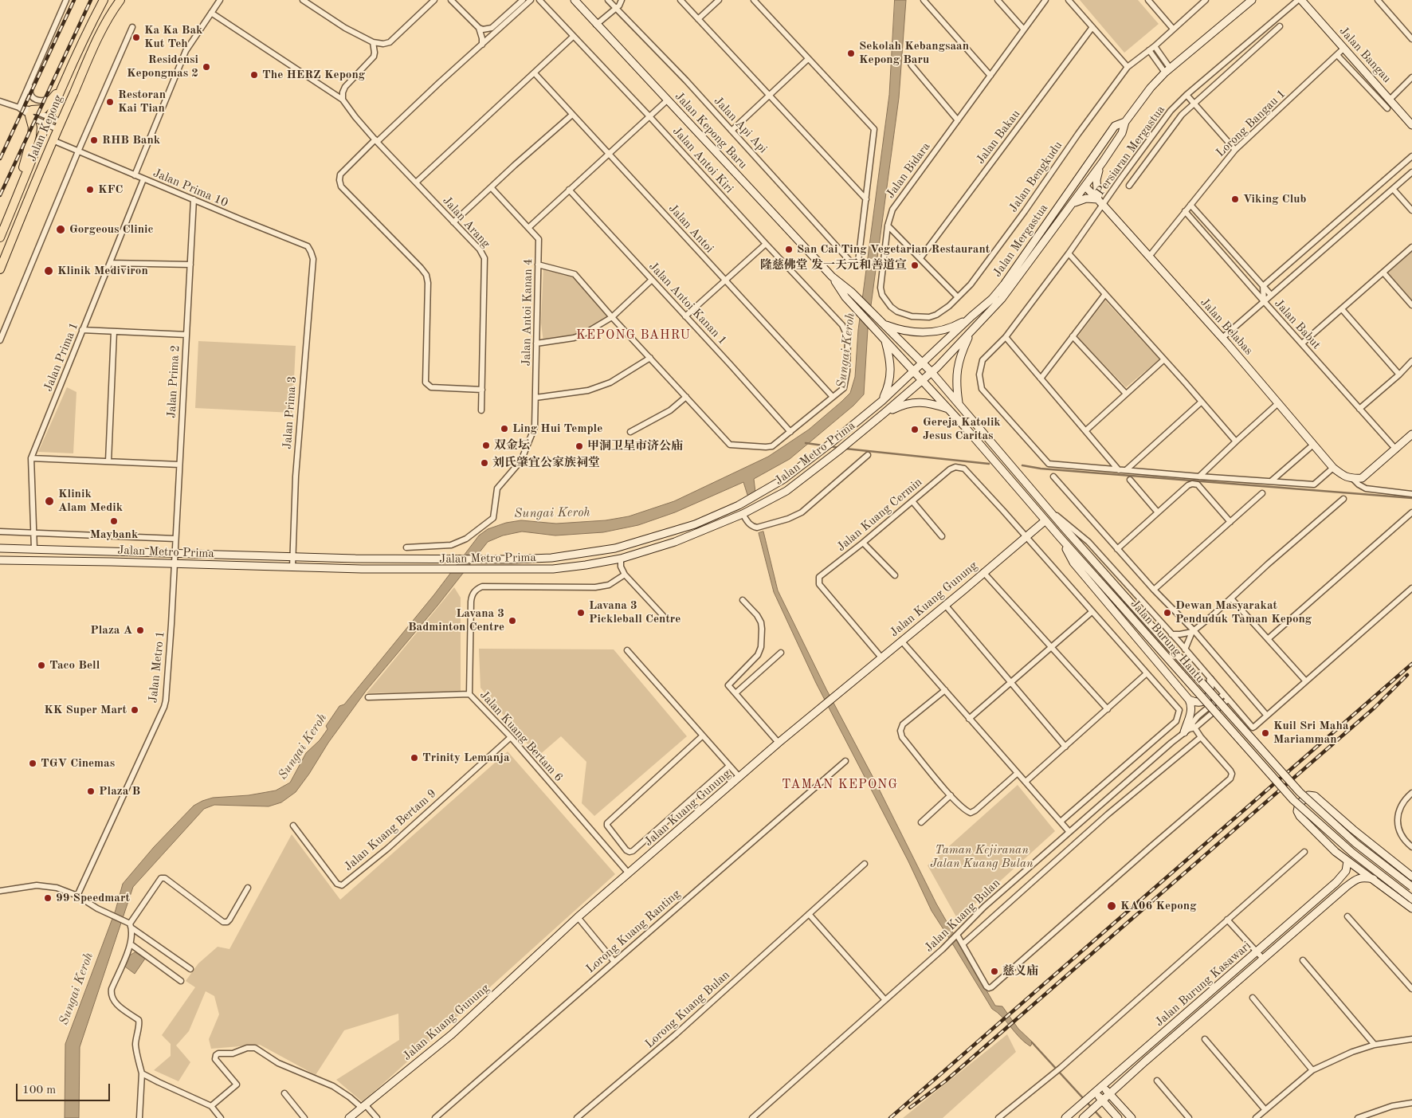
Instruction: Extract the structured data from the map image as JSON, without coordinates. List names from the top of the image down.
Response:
{
  "streets": {
    "main road": [
      "Jalan Bangau",
      "Jalan Kepong",
      "Jalan Kepong Baru",
      "Jalan Mergastua",
      "Jalan Belabas",
      "Jalan Metro Prima",
      "Jalan Kuang Gunung",
      "Jalan Burung Hantu",
      "Jalan Burung Kasawari"
    ],
    "street": [
      "Lorong Bangau 1",
      "Jalan Api Api",
      "Jalan Bakau",
      "Persiaran Mergastua",
      "Jalan Antoi Kiri",
      "Jalan Bidara",
      "Jalan Bengkudu",
      "Jalan Prima 10",
      "Jalan Arang",
      "Jalan Antoi",
      "Jalan Antoi Kanan 1",
      "Jalan Antoi Kanan 4",
      "Jalan Babut",
      "Jalan Prima 1",
      "Jalan Prima 2",
      "Jalan Prima 3",
      "Jalan Kuang Cermin",
      "Jalan Metro 1",
      "Jalan Kuang Bertam 6",
      "Jalan Kuang Bertam 9",
      "Jalan Kuang Bulan",
      "Lorong Kuang Ranting",
      "Lorong Kuang Bulan"
    ]
  },
  "crossings": [
    ["Jalan Bangau", "Lorong Bangau 1"],
    ["Lorong Bangau 1", "Jalan Babut"],
    ["Lorong Bangau 1", "Jalan Belabas"],
    ["Jalan Kepong", "Jalan Prima 10"],
    ["Jalan Kepong Baru", "Jalan Mergastua"],
    ["Jalan Kepong Baru", "Jalan Metro Prima"],
    ["Jalan Kepong Baru", "Jalan Burung Hantu"],
    ["Persiaran Mergastua", "Jalan Belabas"],
    ["Jalan Antoi Kiri", "Jalan Antoi"],
    ["Jalan Bidara", "Jalan Bengkudu"],
    ["Jalan Prima 10", "Jalan Prima 1"],
    ["Jalan Prima 10", "Jalan Prima 2"],
    ["Jalan Prima 10", "Jalan Prima 3"],
    ["Jalan Mergastua", "Jalan Belabas"],
    ["Jalan Mergastua", "Jalan Metro Prima"],
    ["Jalan Mergastua", "Jalan Burung Hantu"],
    ["Jalan Prima 1", "Jalan Metro Prima"],
    ["Jalan Prima 2", "Jalan Metro Prima"],
    ["Jalan Prima 2", "Jalan Metro 1"],
    ["Jalan Prima 3", "Jalan Metro Prima"],
    ["Jalan Metro Prima", "Jalan Burung Hantu"],
    ["Jalan Metro Prima", "Jalan Metro 1"],
    ["Jalan Kuang Cermin", "Jalan Kuang Gunung"],
    ["Jalan Kuang Gunung", "Jalan Burung Hantu"],
    ["Jalan Kuang Gunung", "Jalan Kuang Bertam 6"],
    ["Jalan Kuang Bertam 6", "Jalan Kuang Bertam 9"]
  ],
  "districts": ["KEPONG BAHRU", "TAMAN KEPONG"],
  "water": ["Sungai Keroh"],
  "parks": ["Taman Kejiranan Jalan Kuang Bulan"],
  "places": [
    "Ka Ka Bak Kut Teh",
    "Sekolah Kebangsaan Kepong Baru",
    "Residensi Kepongmas 2",
    "The HERZ Kepong",
    "Restoran Kai Tian",
    "RHB Bank",
    "KFC",
    "Viking Club",
    "Gorgeous Clinic",
    "San Cai Ting Vegetarian Restaurant",
    "隆慈佛堂 发一天元和善道宣",
    "Klinik Mediviron",
    "Ling Hui Temple",
    "Gereja Katolik Jesus Caritas",
    "双金坛",
    "甲洞卫星市济公庙",
    "刘氏肇宜公家族祠堂",
    "Klinik Alam Medik",
    "Maybank",
    "Lavana 3 Pickleball Centre",
    "Dewan Masyarakat Penduduk Taman Kepong",
    "Lavana 3 Badminton Centre",
    "Plaza A",
    "Taco Bell",
    "KK Super Mart",
    "Kuil Sri Maha Mariamman",
    "Trinity Lemanja",
    "TGV Cinemas",
    "Plaza B",
    "99 Speedmart",
    "KA06 Kepong",
    "慈义庙"
  ],
  "scale_bar": "100 m"
}
